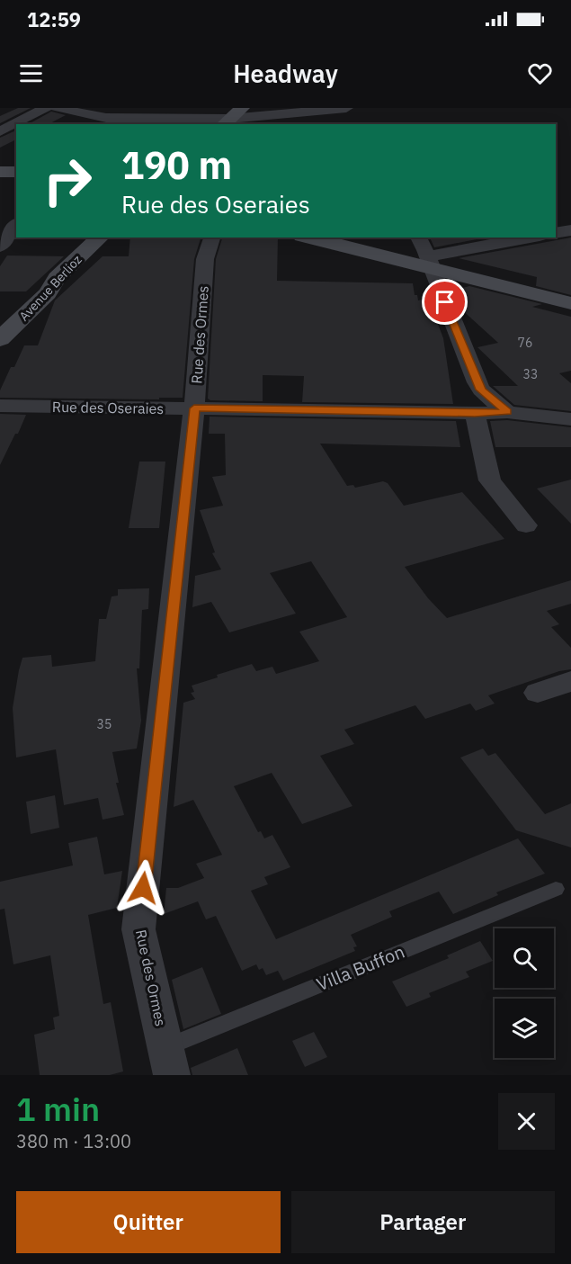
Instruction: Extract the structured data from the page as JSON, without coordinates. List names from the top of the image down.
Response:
{
  "streets": {
    "street": ["Avenue Berlioz", "Rue des Ormes", "Rue des Oseraies"],
    "lane": ["Villa Buffon"]
  },
  "crossings": [
    ["Rue des Ormes", "Rue des Oseraies"],
    ["Rue des Ormes", "Villa Buffon"]
  ],
  "house_numbers": ["76", "33", "35"],
  "page": {
    "status": "12:59",
    "header": "Headway",
    "turn": ["190 m", "Rue des Oseraies"],
    "heading": ["1 min", "380 m · 13:00"],
    "buttons": ["Quitter", "Partager"]
  }
}
